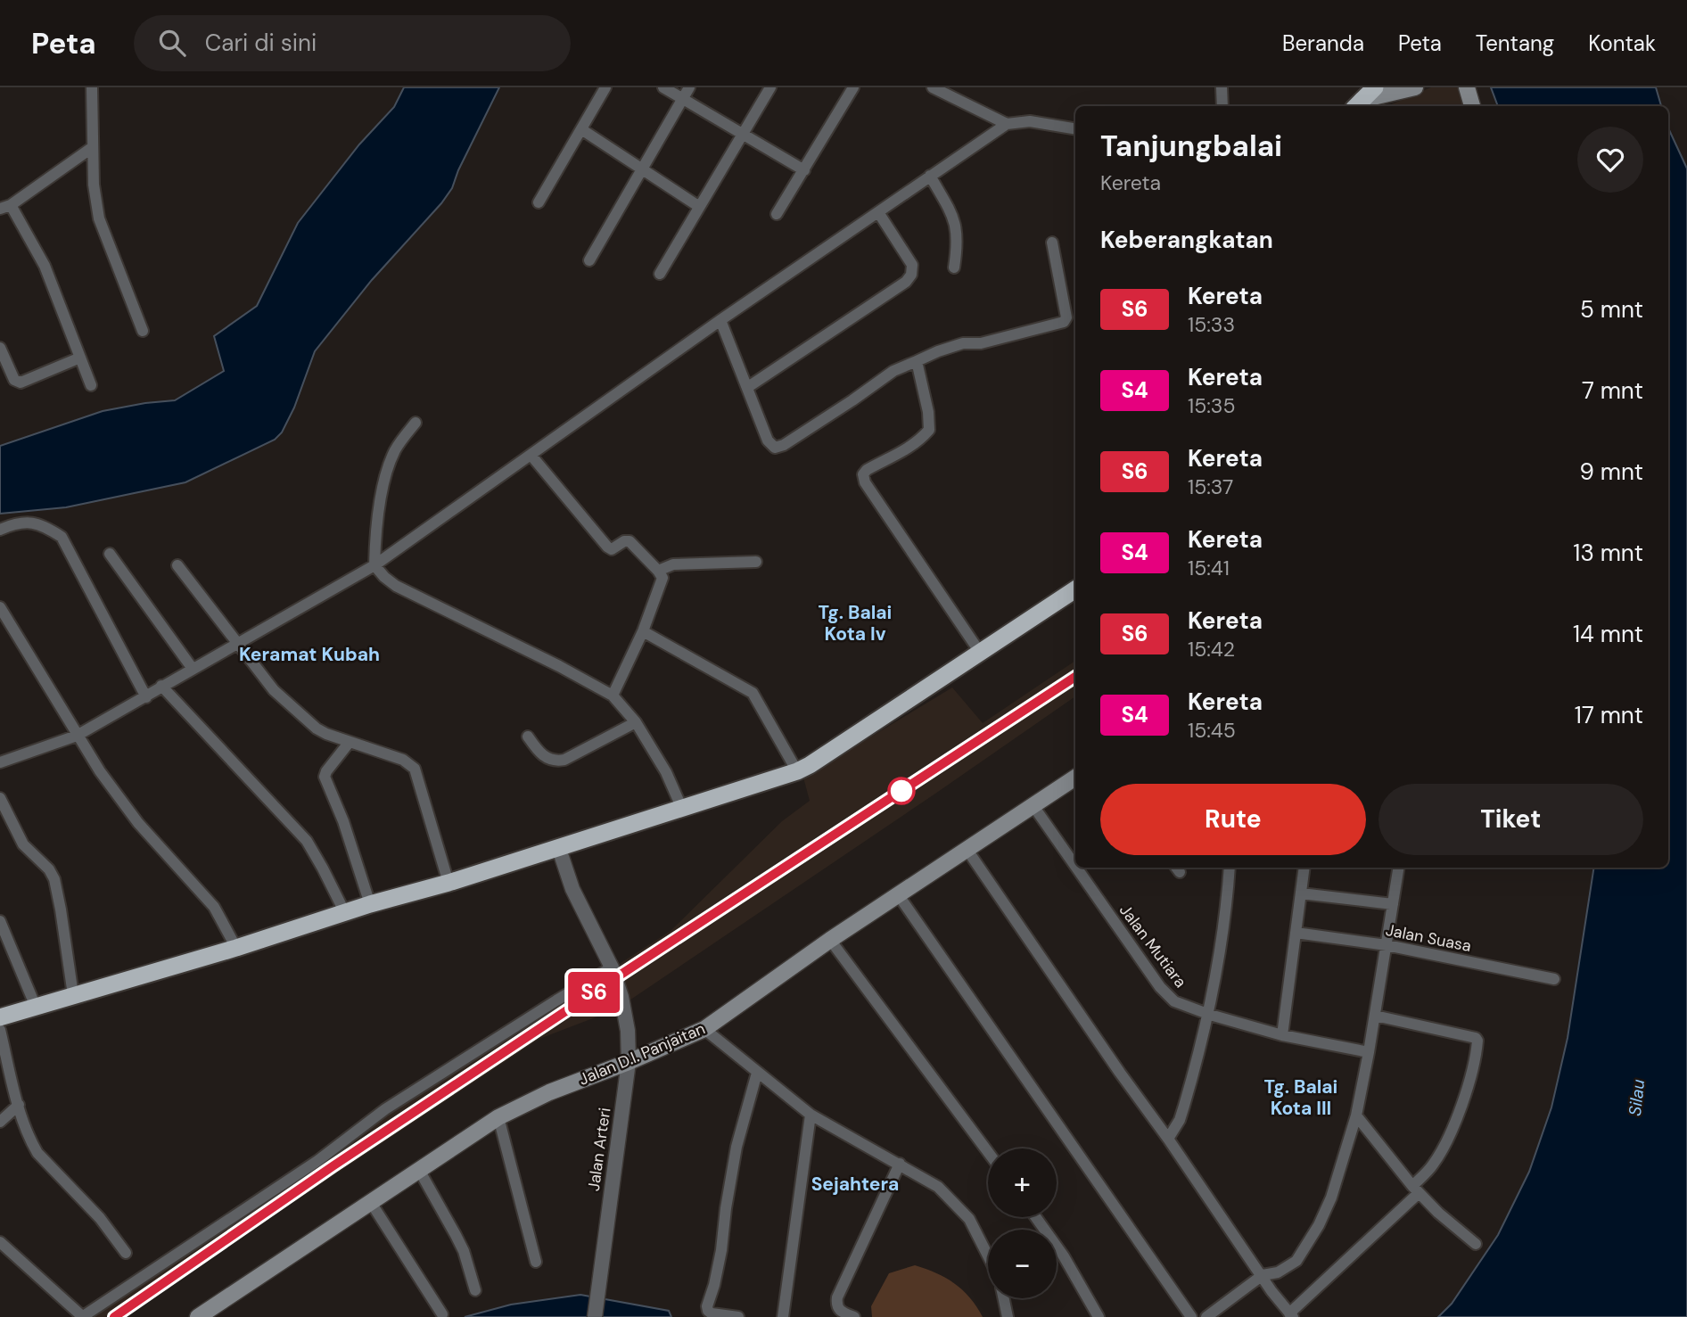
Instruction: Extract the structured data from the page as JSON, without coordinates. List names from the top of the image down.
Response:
{
  "streets": {
    "main road": ["Jalan D.I. Panjaitan"],
    "street": ["Jalan Suasa", "Jalan Mutiara", "Jalan Arteri"]
  },
  "crossings": [
    ["Jalan Mutiara", "Jalan D.I. Panjaitan"],
    ["Jalan D.I. Panjaitan", "Jalan Arteri"]
  ],
  "districts": [
    "Tg. Balai Kota Iv",
    "Keramat Kubah",
    "Tg. Balai Kota III",
    "Sejahtera"
  ],
  "water": ["Silau"],
  "page": {
    "header": "Peta",
    "search": "Cari di sini",
    "nav": [
      "Beranda",
      "Peta",
      "Tentang",
      "Kontak"
    ],
    "on_map": "S6",
    "heading": [
      ["Tanjungbalai", "Kereta"],
      "Keberangkatan"
    ],
    "list": [
      {
        "mark": "S6",
        "name": "Kereta",
        "note": "15:33",
        "value": "5 mnt"
      },
      {
        "mark": "S4",
        "name": "Kereta",
        "note": "15:35",
        "value": "7 mnt"
      },
      {
        "mark": "S6",
        "name": "Kereta",
        "note": "15:37",
        "value": "9 mnt"
      },
      {
        "mark": "S4",
        "name": "Kereta",
        "note": "15:41",
        "value": "13 mnt"
      },
      {
        "mark": "S6",
        "name": "Kereta",
        "note": "15:42",
        "value": "14 mnt"
      },
      {
        "mark": "S4",
        "name": "Kereta",
        "note": "15:45",
        "value": "17 mnt"
      }
    ],
    "buttons": ["Rute", "Tiket"],
    "map_buttons": ["+", "−"]
  }
}
